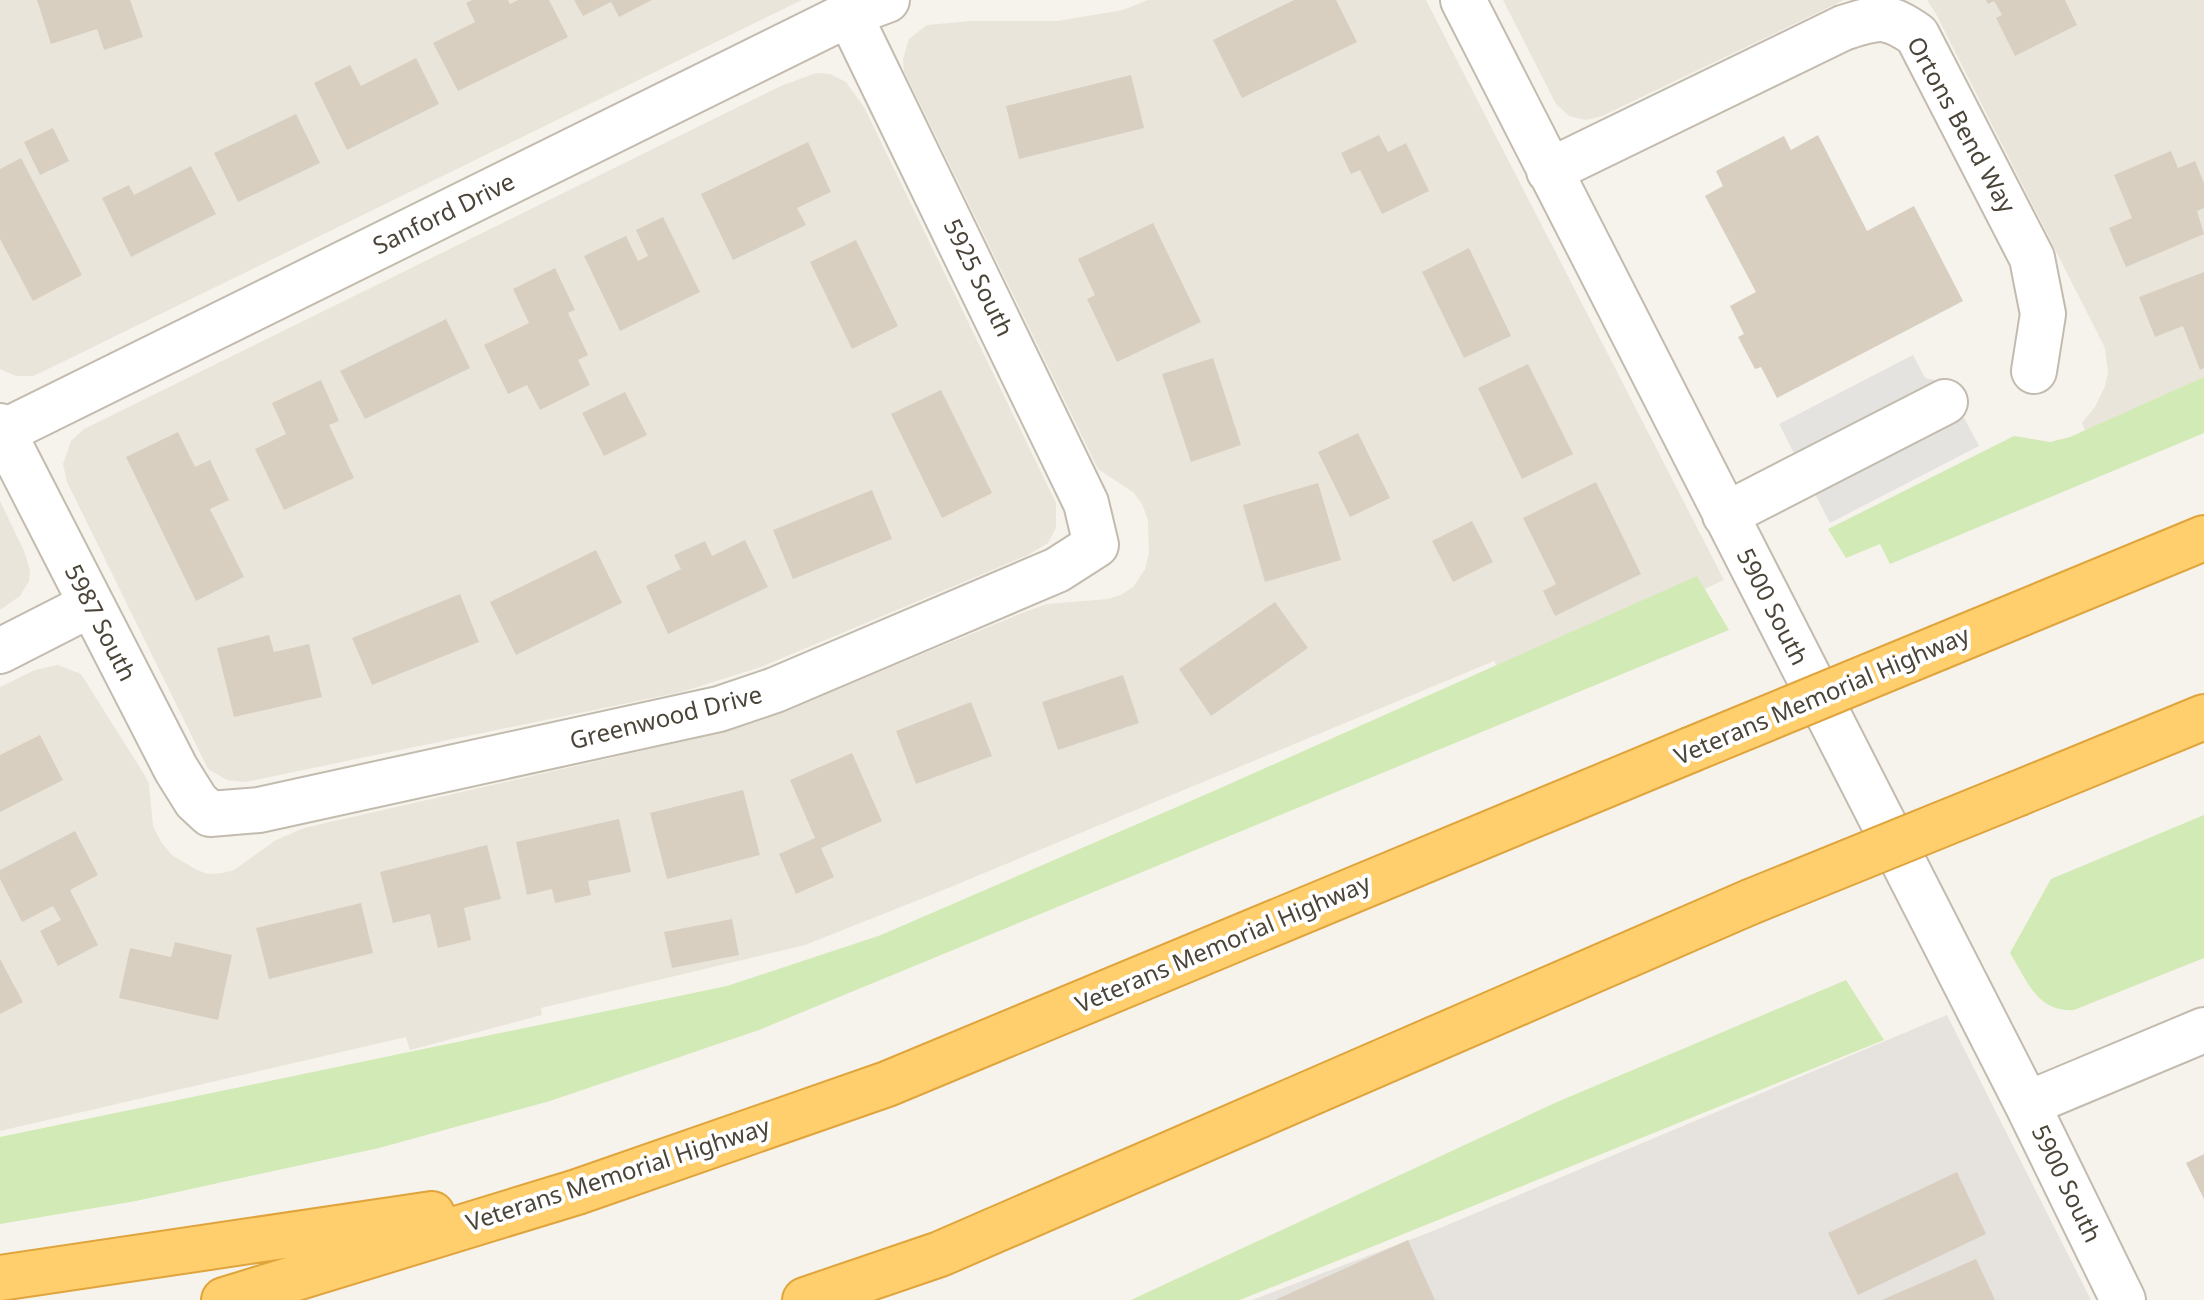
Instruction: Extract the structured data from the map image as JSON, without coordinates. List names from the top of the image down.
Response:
{
  "streets": {
    "highway": ["Veterans Memorial Highway"],
    "street": [
      "Ortons Bend Way",
      "Sanford Drive",
      "5925 South",
      "5900 South",
      "5987 South",
      "Greenwood Drive"
    ]
  },
  "crossings": [
    ["Ortons Bend Way", "5900 South"],
    ["Sanford Drive", "5925 South"],
    ["Sanford Drive", "5987 South"],
    ["5925 South", "Greenwood Drive"],
    ["5987 South", "Greenwood Drive"]
  ]
}
